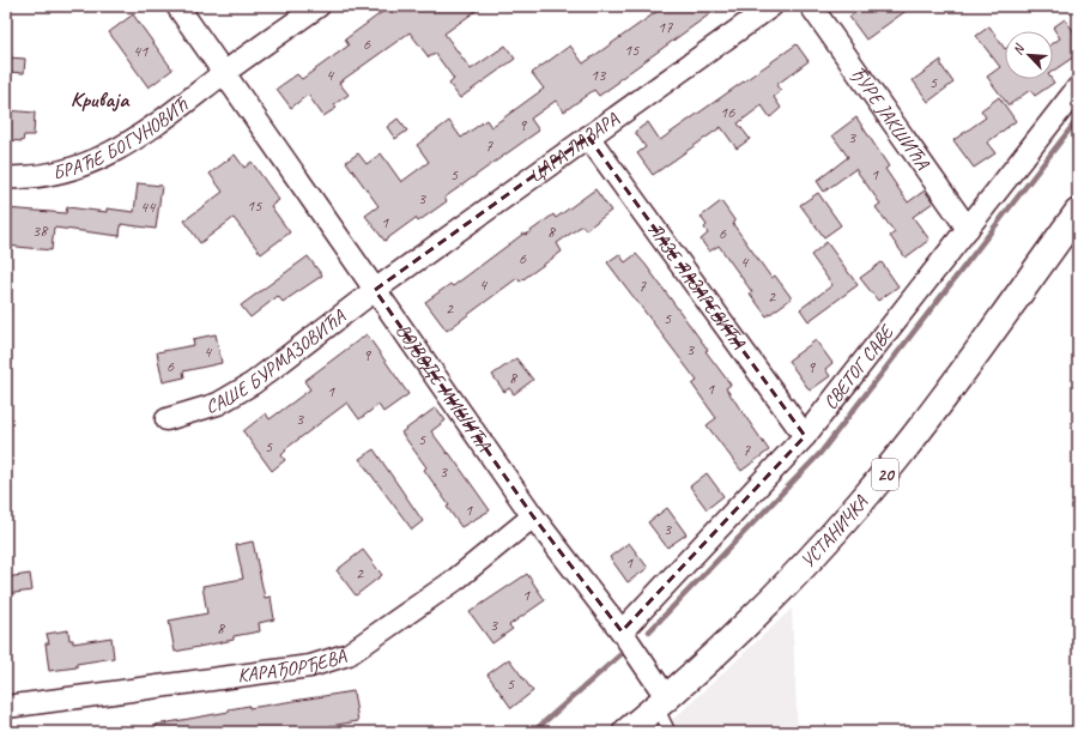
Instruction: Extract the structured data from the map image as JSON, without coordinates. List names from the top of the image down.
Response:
{
  "streets": {
    "main road": ["20", "УСТАНИЧКА"],
    "street": [
      "ЂУРЕ ЈАКШИЋА",
      "БРАЋЕ БОГУНОВИЋ",
      "ЦАРА ЛАЗАРА",
      "ЛАЗЕ ЛАЗАРЕВИЋА",
      "САШЕ БУРМАЗОВИЋА",
      "СВЕТОГ САВЕ",
      "ВОЈВОДЕ МИШИЋА",
      "КАРАЂОРЂЕВА"
    ]
  },
  "crossings": [
    ["ЂУРЕ ЈАКШИЋА", "СВЕТОГ САВЕ"],
    ["БРАЋЕ БОГУНОВИЋ", "ВОЈВОДЕ МИШИЋА"],
    ["ЦАРА ЛАЗАРА", "ЛАЗЕ ЛАЗАРЕВИЋА"],
    ["ЦАРА ЛАЗАРА", "САШЕ БУРМАЗОВИЋА"],
    ["ЦАРА ЛАЗАРА", "ВОЈВОДЕ МИШИЋА"],
    ["ЛАЗЕ ЛАЗАРЕВИЋА", "СВЕТОГ САВЕ"],
    ["САШЕ БУРМАЗОВИЋА", "ВОЈВОДЕ МИШИЋА"],
    ["СВЕТОГ САВЕ", "ВОЈВОДЕ МИШИЋА"],
    ["ВОЈВОДЕ МИШИЋА", "УСТАНИЧКА"],
    ["ВОЈВОДЕ МИШИЋА", "КАРАЂОРЂЕВА"]
  ],
  "districts": ["Криваја"],
  "house_numbers": [
    "17",
    "6",
    "15",
    "41",
    "4",
    "13",
    "5",
    "16",
    "9",
    "3",
    "7",
    "5",
    "1",
    "3",
    "15",
    "44",
    "1",
    "38",
    "8",
    "6",
    "6",
    "4",
    "4",
    "7",
    "2",
    "2",
    "5",
    "3",
    "4",
    "9",
    "6",
    "9",
    "8",
    "1",
    "1",
    "3",
    "5",
    "5",
    "7",
    "3",
    "1",
    "3",
    "1",
    "2",
    "1",
    "3",
    "8",
    "5"
  ],
  "north": "top left"
}
